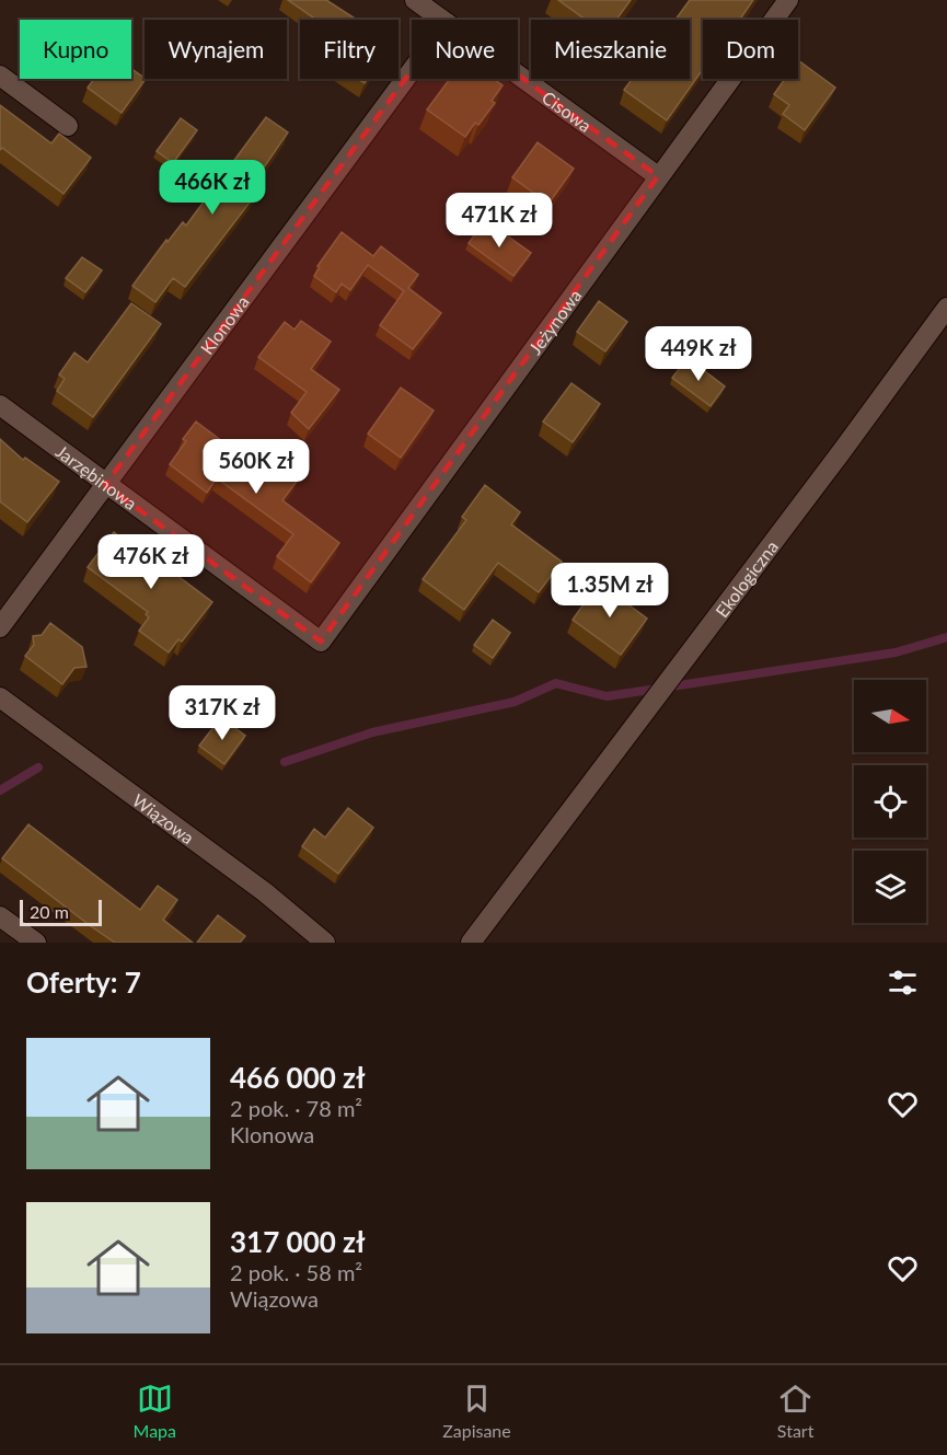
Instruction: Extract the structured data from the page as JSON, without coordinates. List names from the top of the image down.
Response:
{
  "streets": {
    "street": [
      "Cisowa",
      "Jeżynowa",
      "Klonowa",
      "Jarzębinowa",
      "Ekologiczna",
      "Wiązowa"
    ]
  },
  "crossings": [
    ["Cisowa", "Jeżynowa"],
    ["Jeżynowa", "Jarzębinowa"],
    ["Klonowa", "Jarzębinowa"]
  ],
  "scale_bar": "20 m",
  "north": "right",
  "page": {
    "chip": [
      "Kupno",
      "Wynajem",
      "Filtry",
      "Nowe",
      "Mieszkanie",
      "Dom"
    ],
    "price": [
      "466K zł",
      "471K zł",
      "449K zł",
      "560K zł",
      "476K zł",
      "1.35M zł",
      "317K zł"
    ],
    "scale": "20 m",
    "heading": "Oferty: 7",
    "list": [
      {
        "name": "466 000 zł",
        "note": "2 pok. · 78 m² · Klonowa"
      },
      {
        "name": "317 000 zł",
        "note": "2 pok. · 58 m² · Wiązowa"
      }
    ],
    "tabs": ["Mapa", "Zapisane", "Start"]
  }
}
